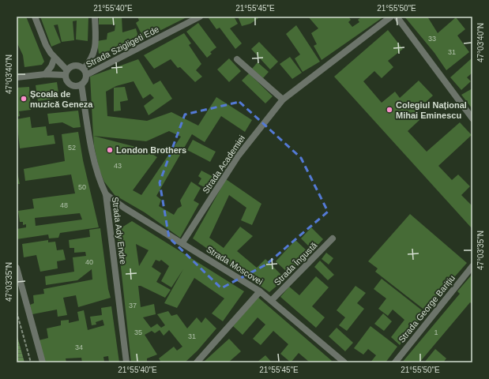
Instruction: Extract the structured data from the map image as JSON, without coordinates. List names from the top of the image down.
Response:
{
  "streets": {
    "street": [
      "Strada Szigligeti Ede",
      "Strada Academiei",
      "Strada Ady Endre",
      "Strada Îngustă",
      "Strada Moscovei",
      "Strada George Barițiu"
    ]
  },
  "crossings": [
    ["Strada Szigligeti Ede", "Strada Ady Endre"],
    ["Strada Academiei", "Strada Moscovei"],
    ["Strada Ady Endre", "Strada Moscovei"],
    ["Strada Îngustă", "Strada Moscovei"]
  ],
  "places": ["Școala de muzică Geneza", "Colegiul Național Mihai Eminescu", "London Brothers"],
  "house_numbers": [
    "33",
    "31",
    "52",
    "43",
    "50",
    "48",
    "40",
    "37",
    "35",
    "1",
    "31",
    "34"
  ],
  "coordinates": [
    "21°55'40\"E",
    "21°55'45\"E",
    "21°55'50\"E",
    "47°03'40\"N",
    "47°03'35\"N"
  ]
}
